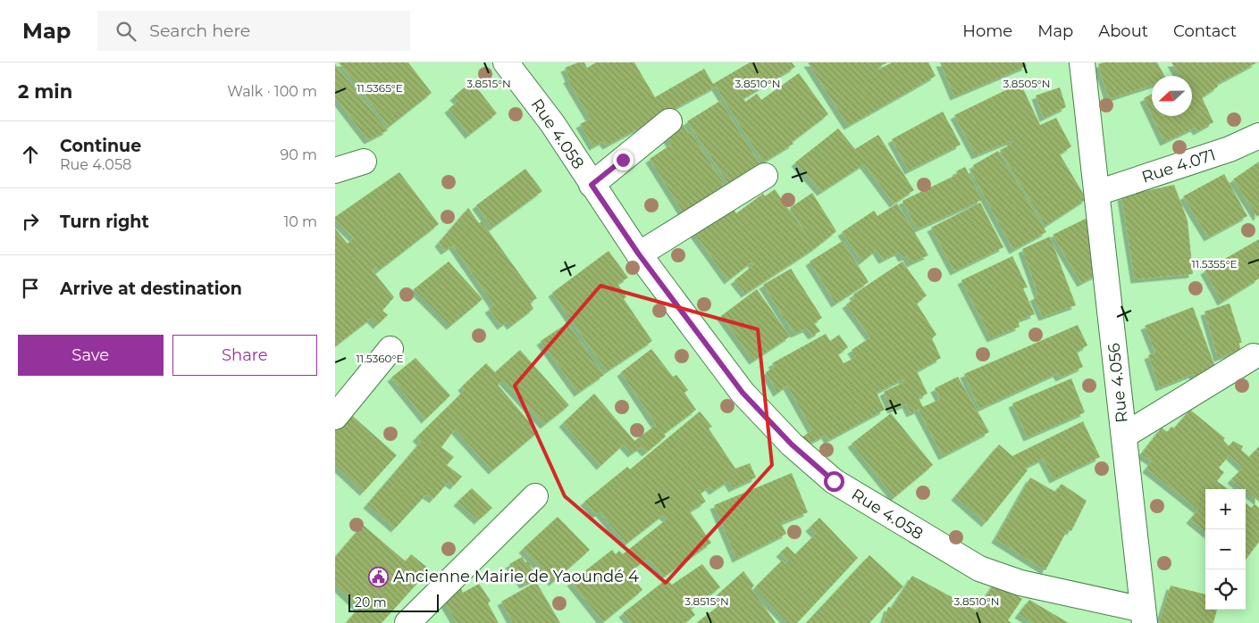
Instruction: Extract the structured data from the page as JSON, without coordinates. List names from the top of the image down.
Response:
{
  "streets": {
    "street": ["Rue 4.058", "Rue 4.071", "Rue 4.056"]
  },
  "crossings": [
    ["Rue 4.058", "Rue 4.056"],
    ["Rue 4.071", "Rue 4.056"]
  ],
  "places": {
    "public building": ["Ancienne Mairie de Yaoundé 4"]
  },
  "scale_bar": "20 m",
  "north": "left",
  "page": {
    "header": "Map",
    "search": "Search here",
    "nav": [
      "Home",
      "Map",
      "About",
      "Contact"
    ],
    "heading": ["2 min", "Walk · 100 m"],
    "list": [
      ["Continue", "Rue 4.058", "90 m"],
      ["Turn right", "10 m"],
      "Arrive at destination"
    ],
    "buttons": ["Save", "Share"],
    "map_buttons": ["+", "−"],
    "scale": "20 m"
  },
  "coordinates": [
    "3.8515°N",
    "3.8510°N",
    "3.8505°N",
    "11.5365°E",
    "11.5355°E",
    "11.5360°E"
  ]
}
